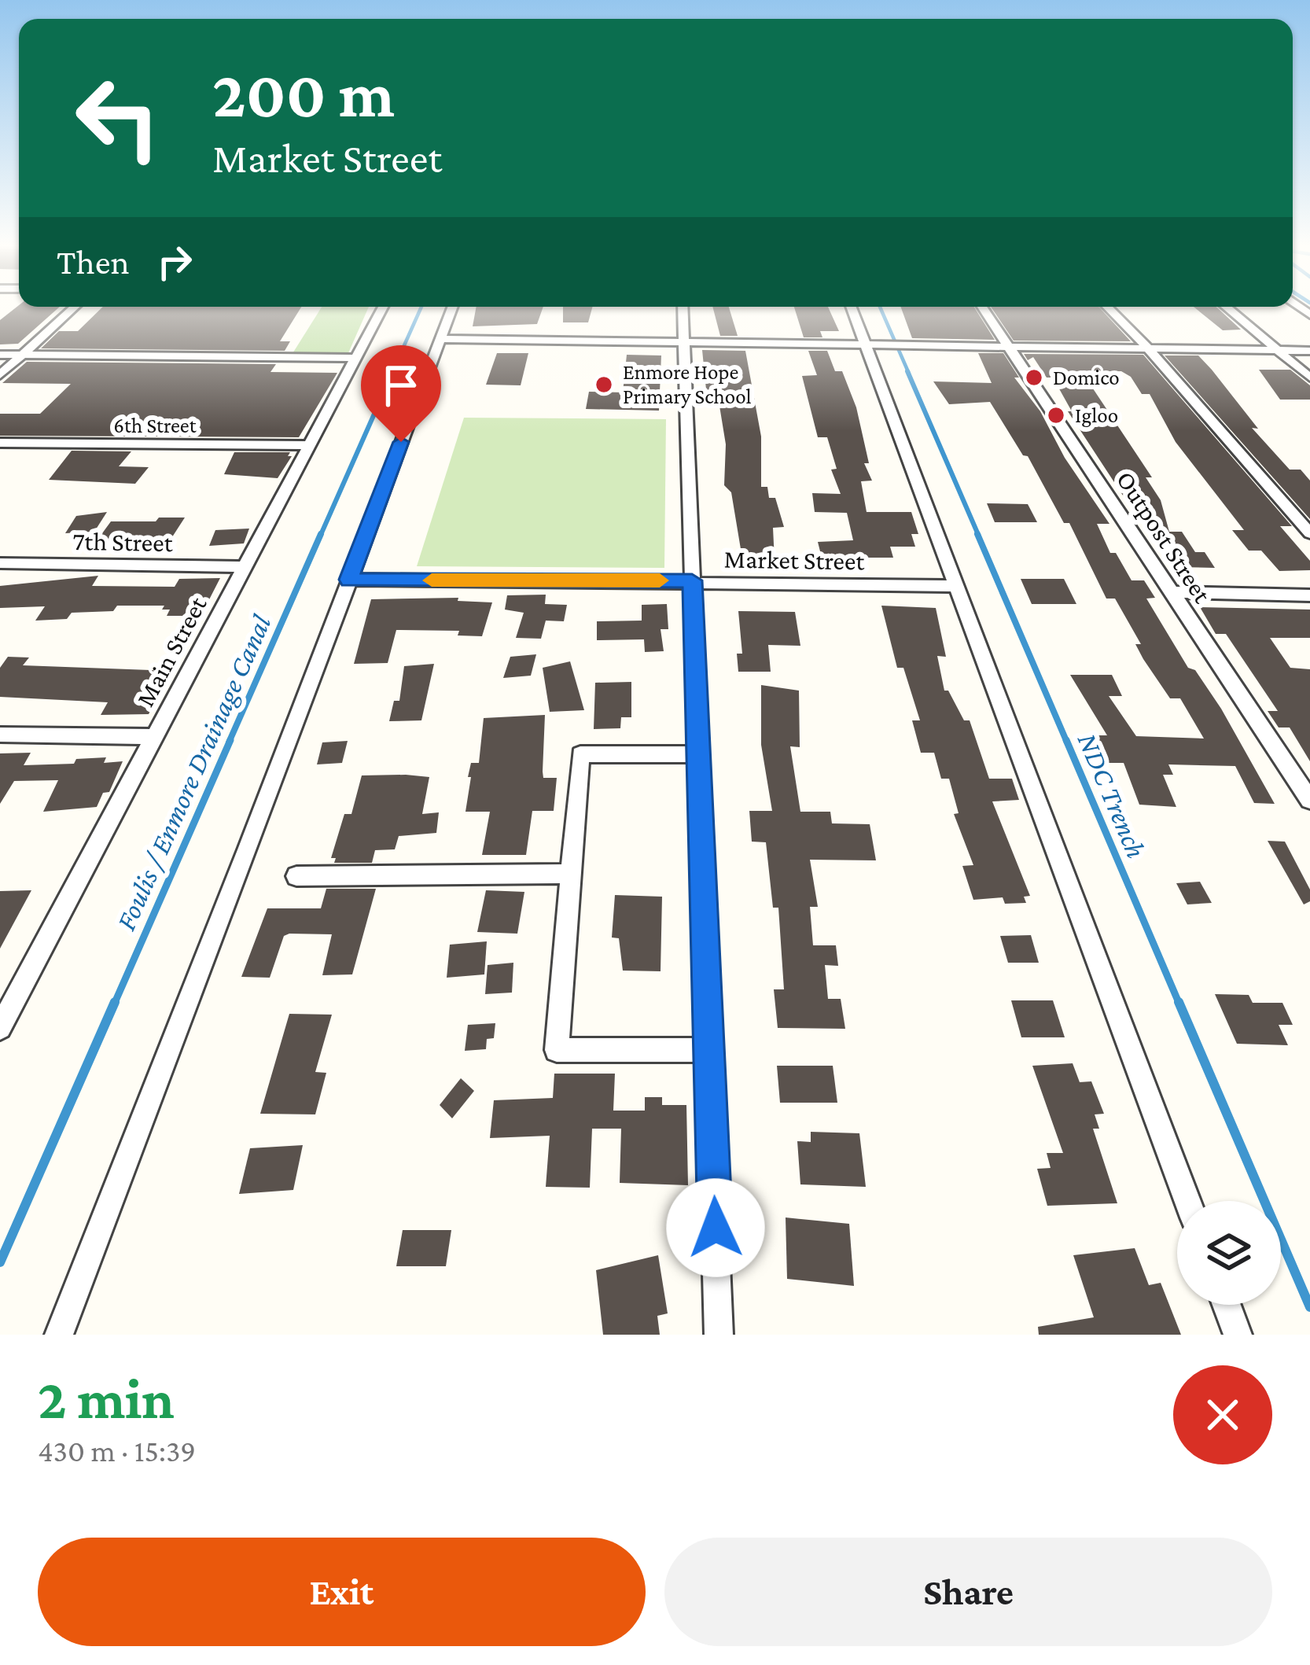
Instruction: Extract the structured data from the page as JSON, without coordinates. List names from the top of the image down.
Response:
{
  "streets": {
    "street": [
      "6th Street",
      "Outpost Street",
      "7th Street",
      "Market Street",
      "Main Street"
    ]
  },
  "crossings": [
    ["6th Street", "Main Street"],
    ["7th Street", "Main Street"]
  ],
  "water": ["Foulis / Enmore Drainage Canal", "NDC Trench"],
  "places": ["Domico", "Enmore Hope Primary School", "Igloo"],
  "page": {
    "turn": ["200 m", "Market Street"],
    "then": "Then",
    "heading": ["2 min", "430 m · 15:39"],
    "buttons": ["Exit", "Share"]
  }
}
